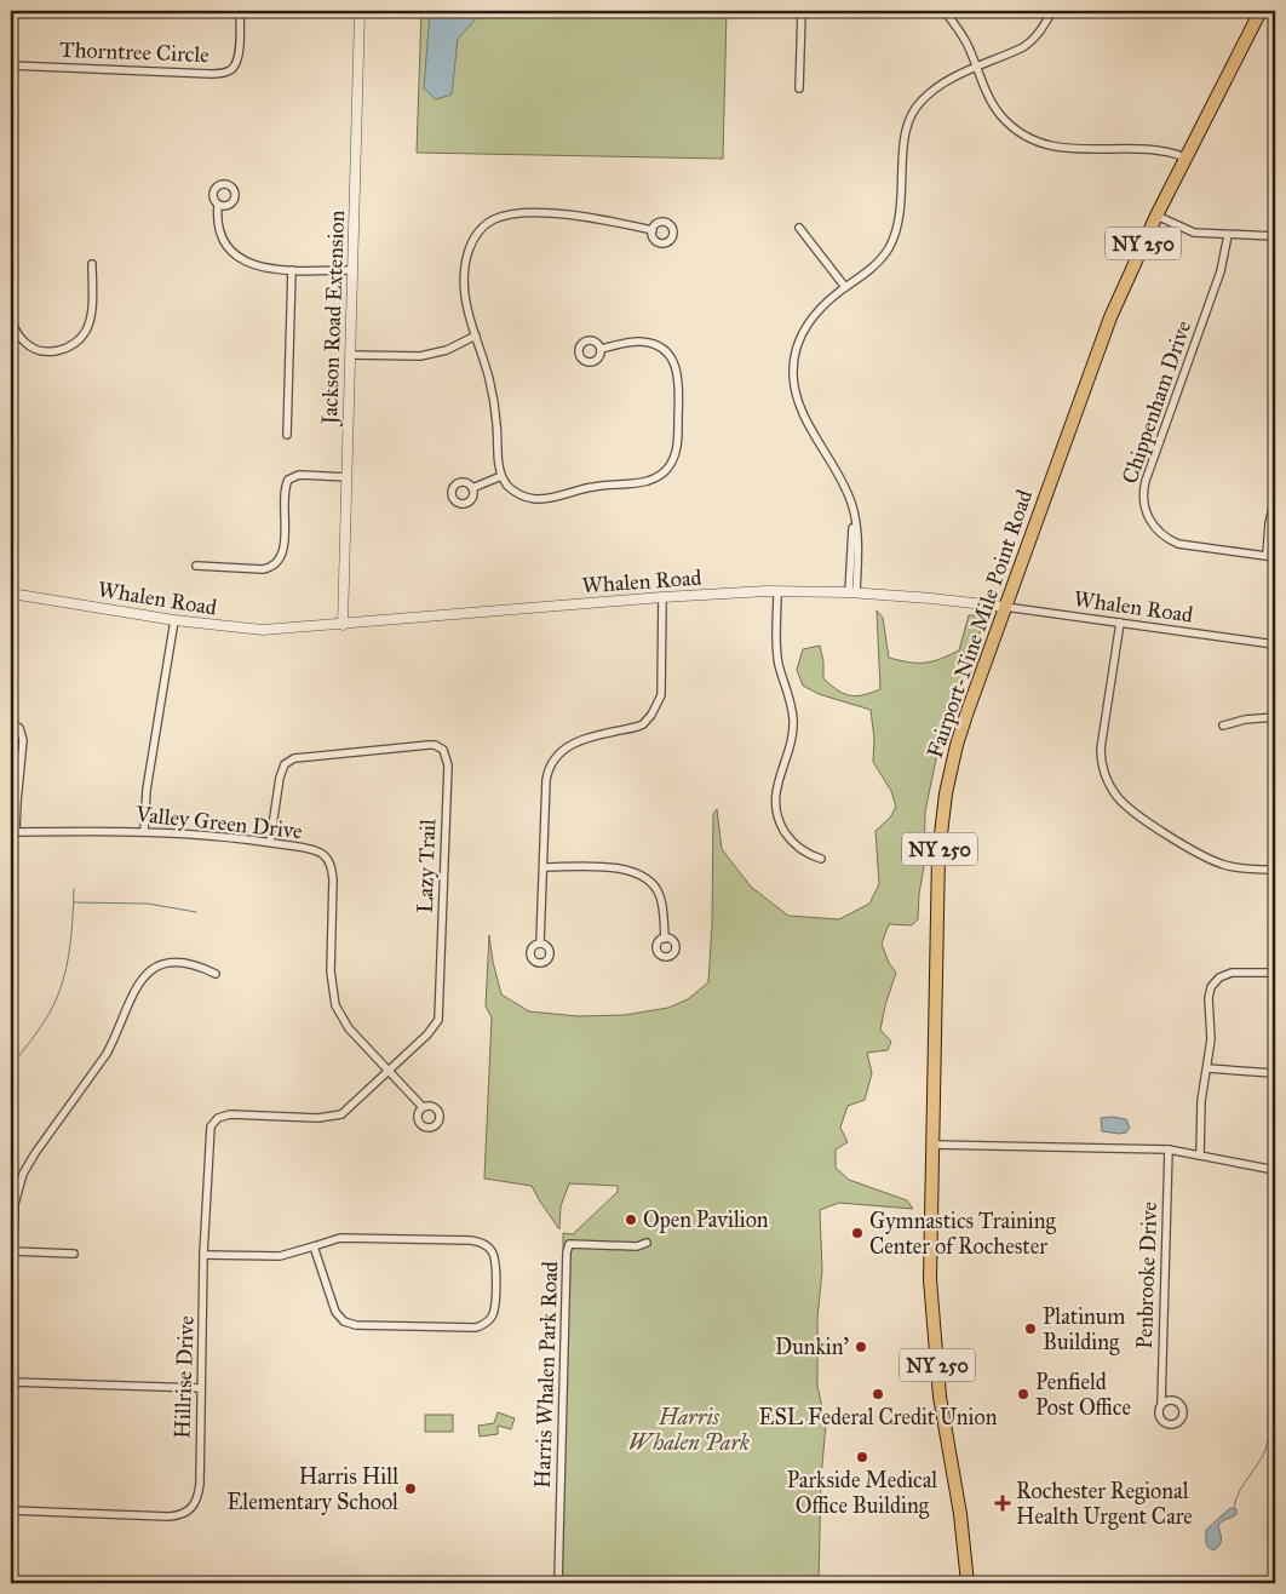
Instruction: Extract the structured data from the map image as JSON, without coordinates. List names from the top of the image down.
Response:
{
  "streets": {
    "main road": ["NY 250", "Fairport-Nine Mile Point Road"],
    "street": [
      "Thorntree Circle",
      "Jackson Road Extension",
      "Chippenham Drive",
      "Whalen Road",
      "Valley Green Drive",
      "Lazy Trail",
      "Penbrooke Drive",
      "Harris Whalen Park Road",
      "Hillrise Drive"
    ]
  },
  "crossings": [
    ["Jackson Road Extension", "Whalen Road"],
    ["Whalen Road", "Fairport-Nine Mile Point Road"],
    ["Valley Green Drive", "Lazy Trail"],
    ["Lazy Trail", "Hillrise Drive"]
  ],
  "parks": ["Harris Whalen Park"],
  "places": {
    "other": [
      "Open Pavilion",
      "Gymnastics Training Center of Rochester",
      "Platinum Building",
      "Dunkin'",
      "ESL Federal Credit Union",
      "Penfield Post Office",
      "Parkside Medical Office Building",
      "Harris Hill Elementary School"
    ],
    "health": ["Rochester Regional Health Urgent Care"]
  }
}
